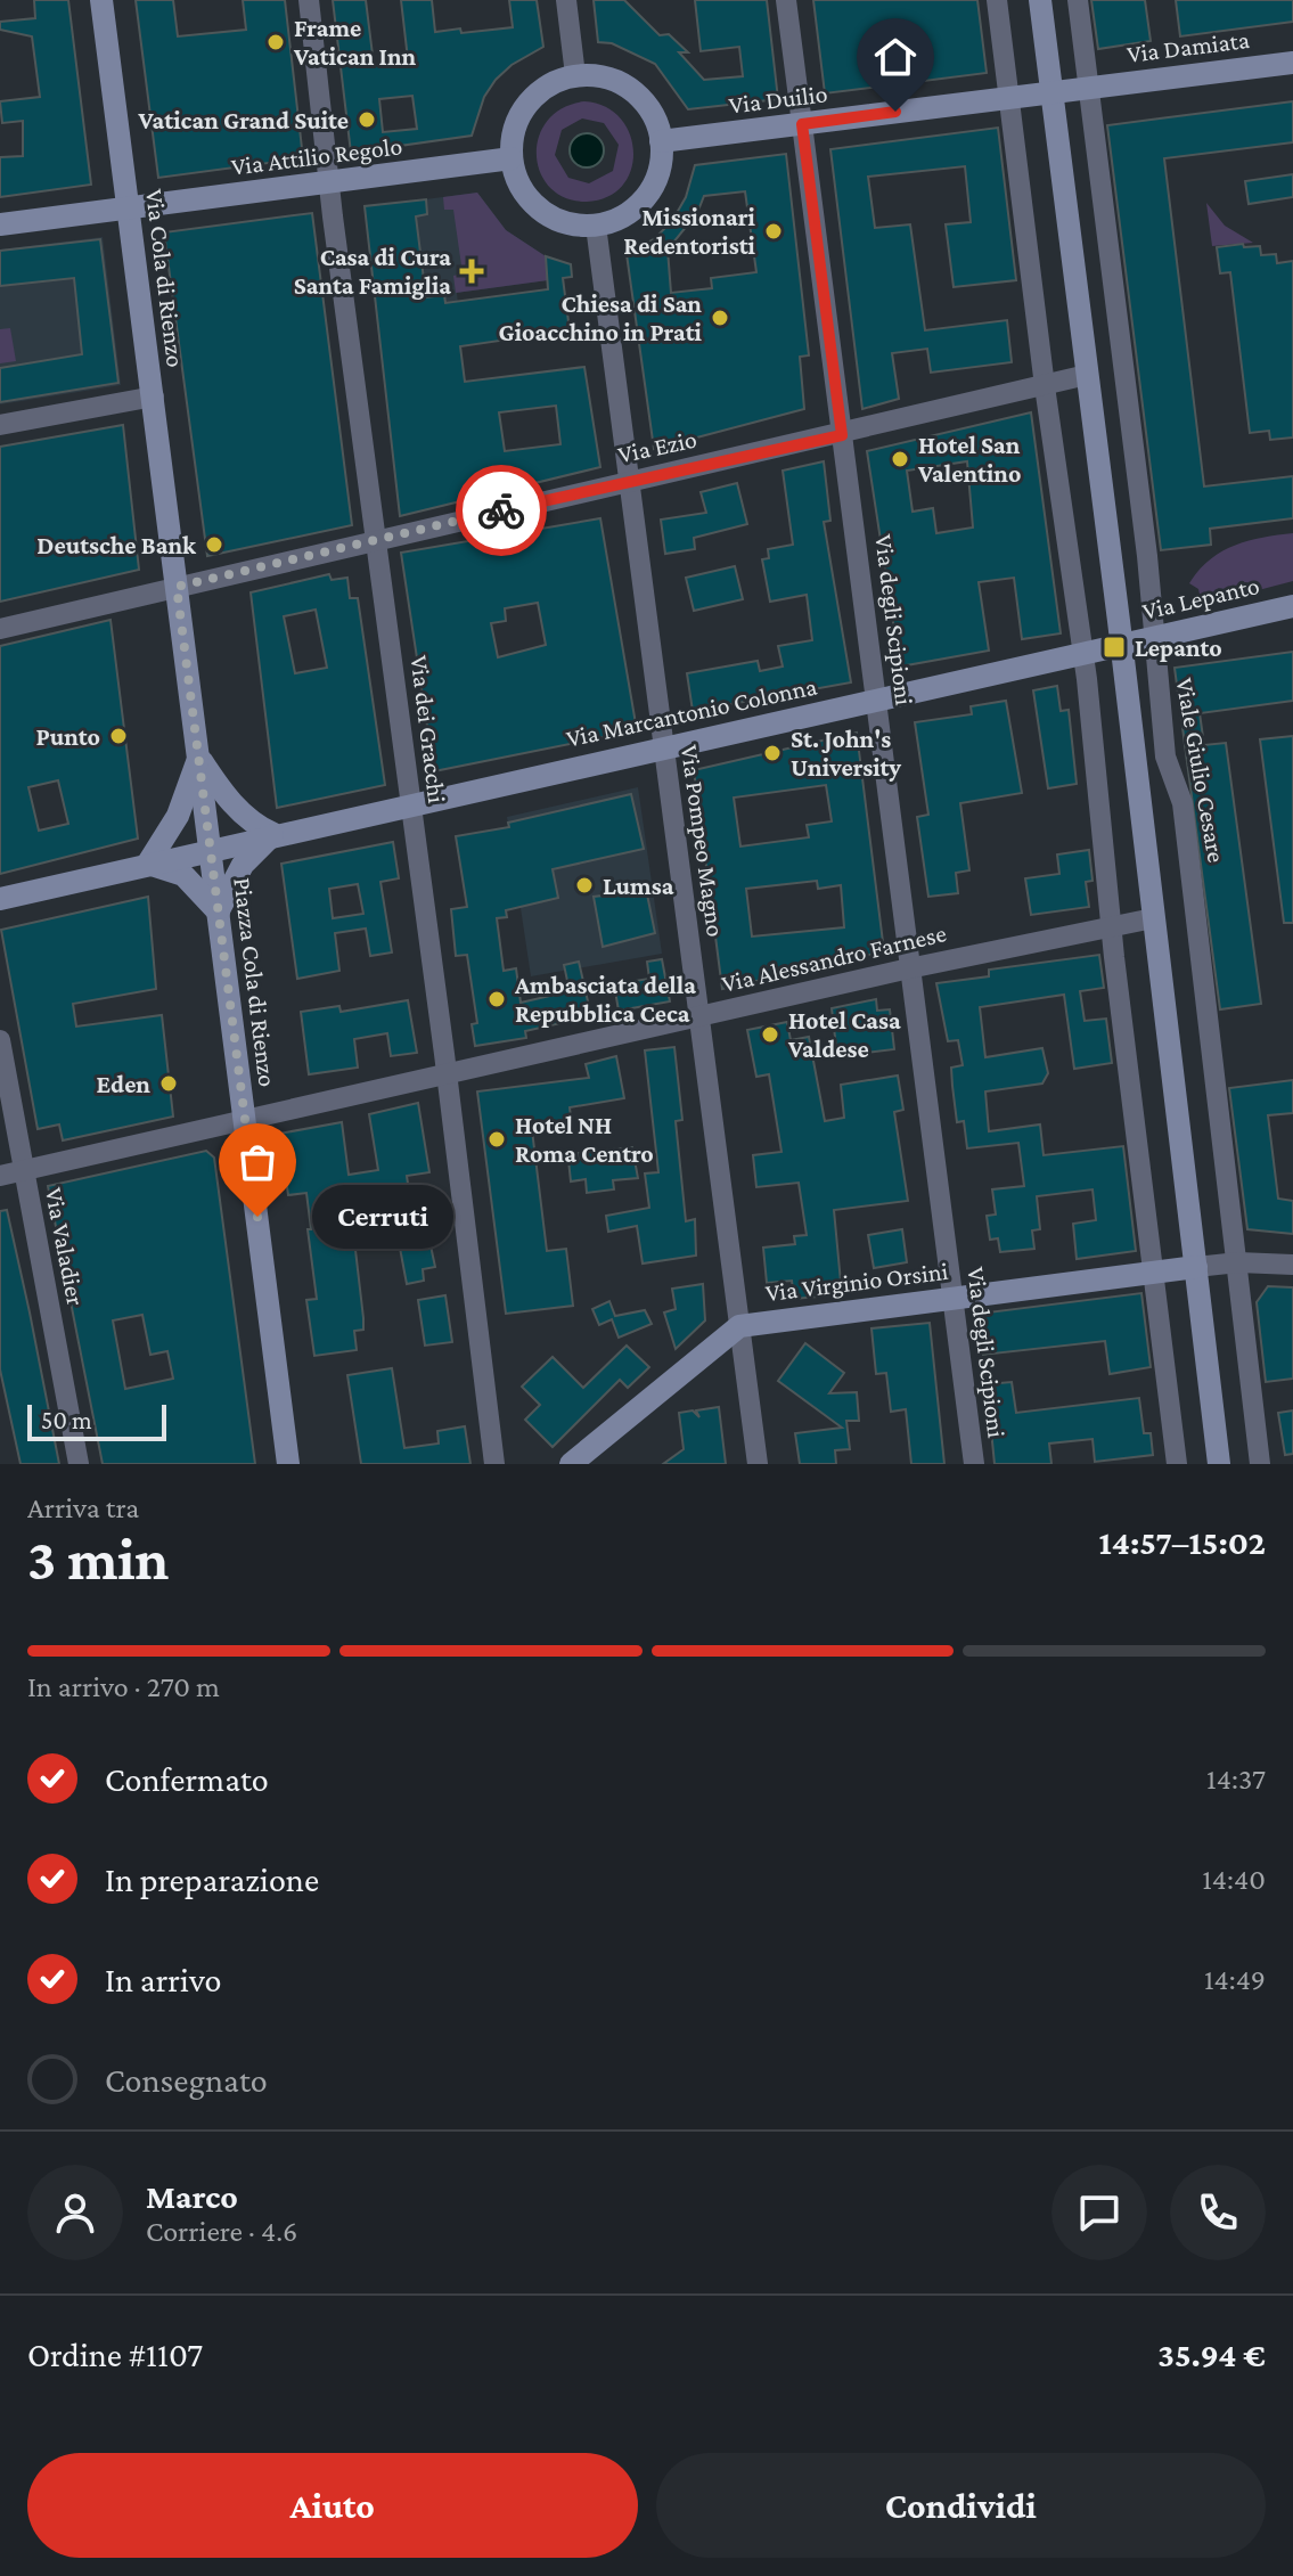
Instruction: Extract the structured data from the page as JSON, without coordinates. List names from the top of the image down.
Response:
{
  "streets": {
    "street": [
      "Via Damiata",
      "Via Duilio",
      "Via Attilio Regolo",
      "Via Cola di Rienzo",
      "Via Ezio",
      "Via Lepanto",
      "Via degli Scipioni",
      "Via Marcantonio Colonna",
      "Via dei Gracchi",
      "Viale Giulio Cesare",
      "Via Pompeo Magno",
      "Via Alessandro Farnese",
      "Piazza Cola di Rienzo",
      "Via Valadier",
      "Via Virginio Orsini"
    ]
  },
  "crossings": [
    ["Via Damiata", "Viale Giulio Cesare"],
    ["Via Duilio", "Via Attilio Regolo"],
    ["Via Duilio", "Via degli Scipioni"],
    ["Via Duilio", "Via Pompeo Magno"],
    ["Via Attilio Regolo", "Via Cola di Rienzo"],
    ["Via Attilio Regolo", "Via dei Gracchi"],
    ["Via Attilio Regolo", "Via Pompeo Magno"],
    ["Via Cola di Rienzo", "Via Ezio"],
    ["Via Cola di Rienzo", "Piazza Cola di Rienzo"],
    ["Via Ezio", "Via degli Scipioni"],
    ["Via Ezio", "Via dei Gracchi"],
    ["Via Ezio", "Via Pompeo Magno"],
    ["Via Ezio", "Piazza Cola di Rienzo"],
    ["Via Lepanto", "Via Marcantonio Colonna"],
    ["Via Lepanto", "Viale Giulio Cesare"],
    ["Via degli Scipioni", "Via Marcantonio Colonna"],
    ["Via degli Scipioni", "Via Alessandro Farnese"],
    ["Via degli Scipioni", "Via Virginio Orsini"],
    ["Via Marcantonio Colonna", "Via dei Gracchi"],
    ["Via Marcantonio Colonna", "Via Pompeo Magno"],
    ["Via Marcantonio Colonna", "Piazza Cola di Rienzo"],
    ["Via dei Gracchi", "Via Alessandro Farnese"],
    ["Via Pompeo Magno", "Via Alessandro Farnese"],
    ["Via Pompeo Magno", "Via Virginio Orsini"],
    ["Via Alessandro Farnese", "Piazza Cola di Rienzo"],
    ["Piazza Cola di Rienzo", "Via Valadier"]
  ],
  "places": {
    "other": [
      "Frame Vatican Inn",
      "Vatican Grand Suite",
      "Missionari Redentoristi",
      "Chiesa di San Gioacchino in Prati",
      "Hotel San Valentino",
      "Deutsche Bank",
      "Punto",
      "St. John's University",
      "Lumsa",
      "Ambasciata della Repubblica Ceca",
      "Hotel Casa Valdese",
      "Eden",
      "Hotel NH Roma Centro",
      "Cerruti"
    ],
    "health": ["Casa di Cura Santa Famiglia"],
    "transit": ["Lepanto"]
  },
  "scale_bar": "50 m",
  "page": {
    "bubble": "Cerruti",
    "scale": "50 m",
    "heading": ["3 min", "Arriva tra", "14:57–15:02"],
    "panel": [
      "Marco",
      "Corriere · 4.6",
      "Ordine #1107",
      "35.94 €"
    ],
    "bar": "In arrivo · 270 m",
    "list": [
      ["Confermato", "14:37"],
      ["In preparazione", "14:40"],
      ["In arrivo", "14:49"],
      "Consegnato"
    ],
    "buttons": ["Aiuto", "Condividi"]
  }
}
